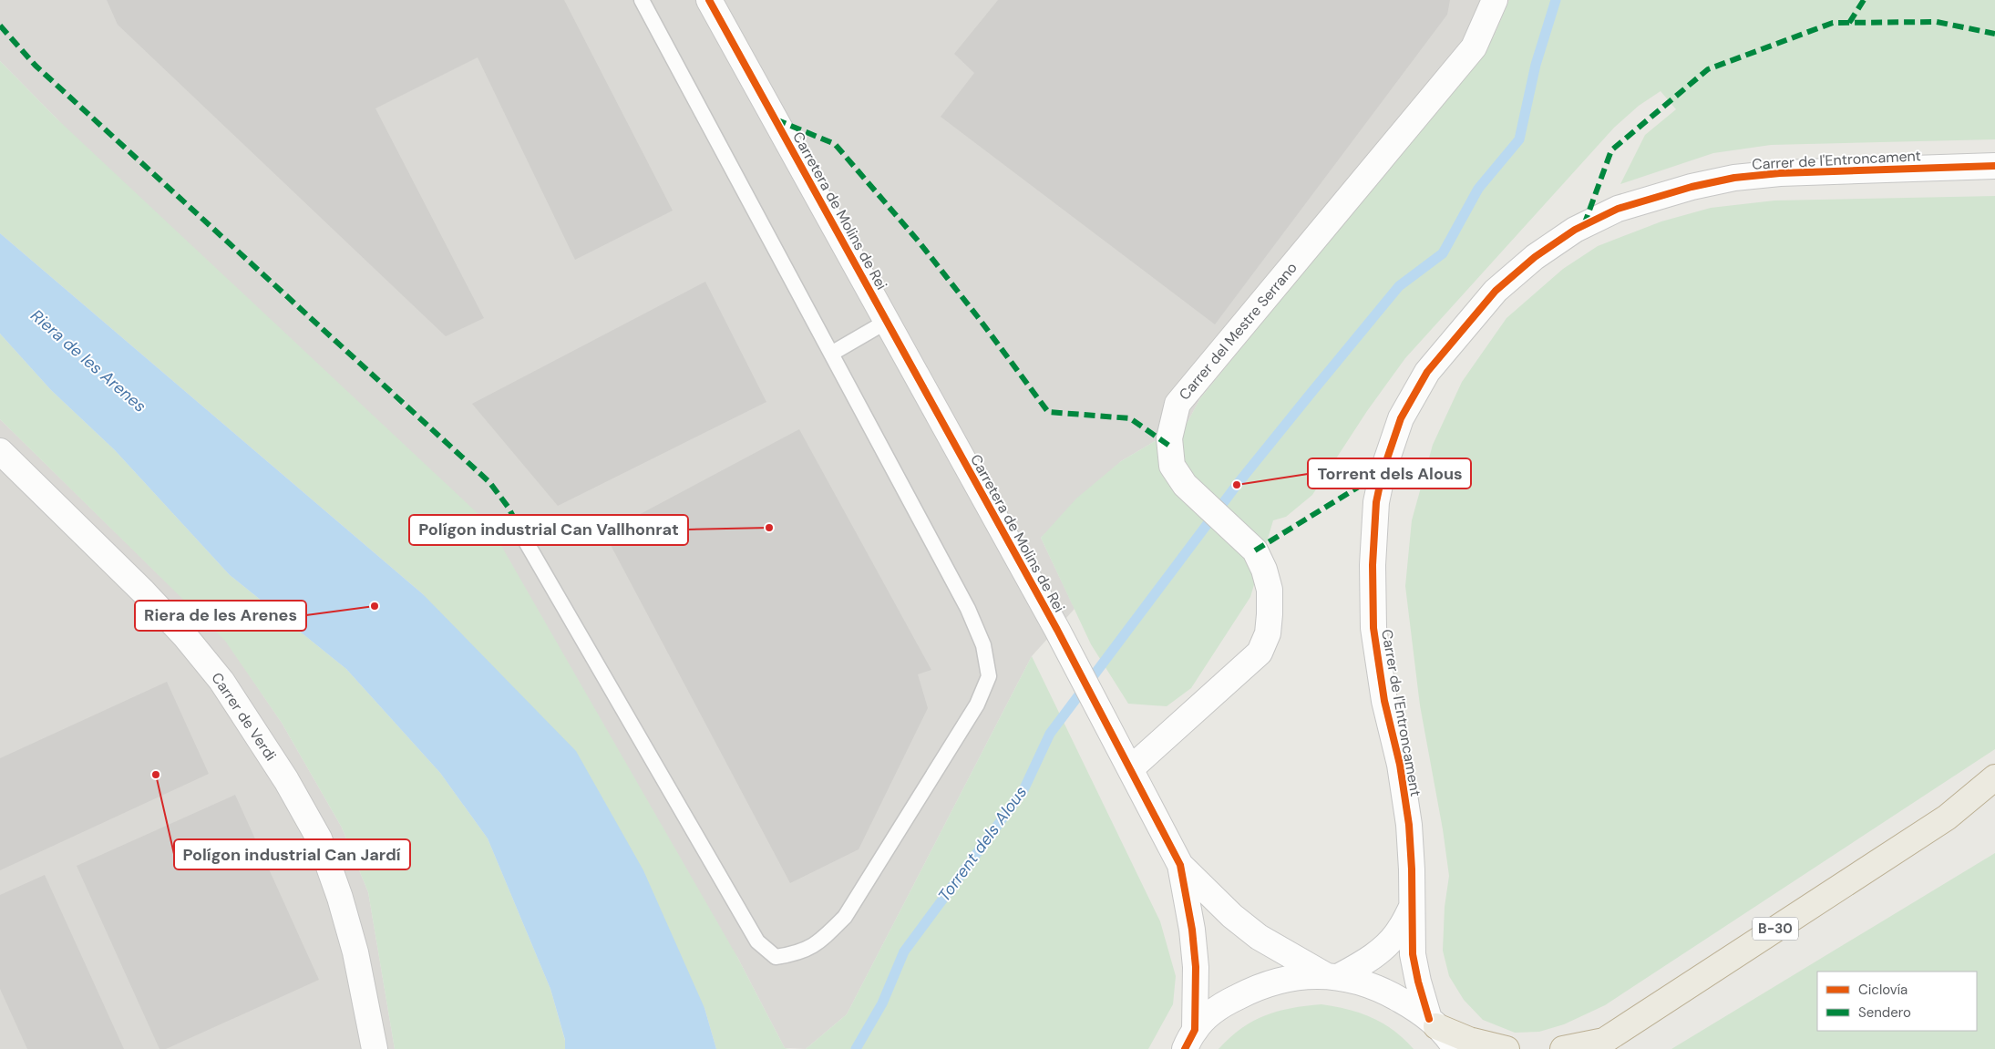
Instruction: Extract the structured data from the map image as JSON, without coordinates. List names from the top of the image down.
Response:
{
  "streets": {
    "highway": ["B-30"],
    "street": [
      "Carrer de l'Entroncament",
      "Carretera de Molins de Rei",
      "Carrer del Mestre Serrano",
      "Carrer de Verdi"
    ]
  },
  "crossings": [
    ["Carrer de l'Entroncament", "Carretera de Molins de Rei"],
    ["Carretera de Molins de Rei", "Carrer del Mestre Serrano"]
  ],
  "water": ["Riera de les Arenes", "Torrent dels Alous"],
  "places": [
    "Torrent dels Alous",
    "Polígon industrial Can Vallhonrat",
    "Riera de les Arenes",
    "Polígon industrial Can Jardí"
  ],
  "legend": ["Ciclovía", "Sendero"]
}
